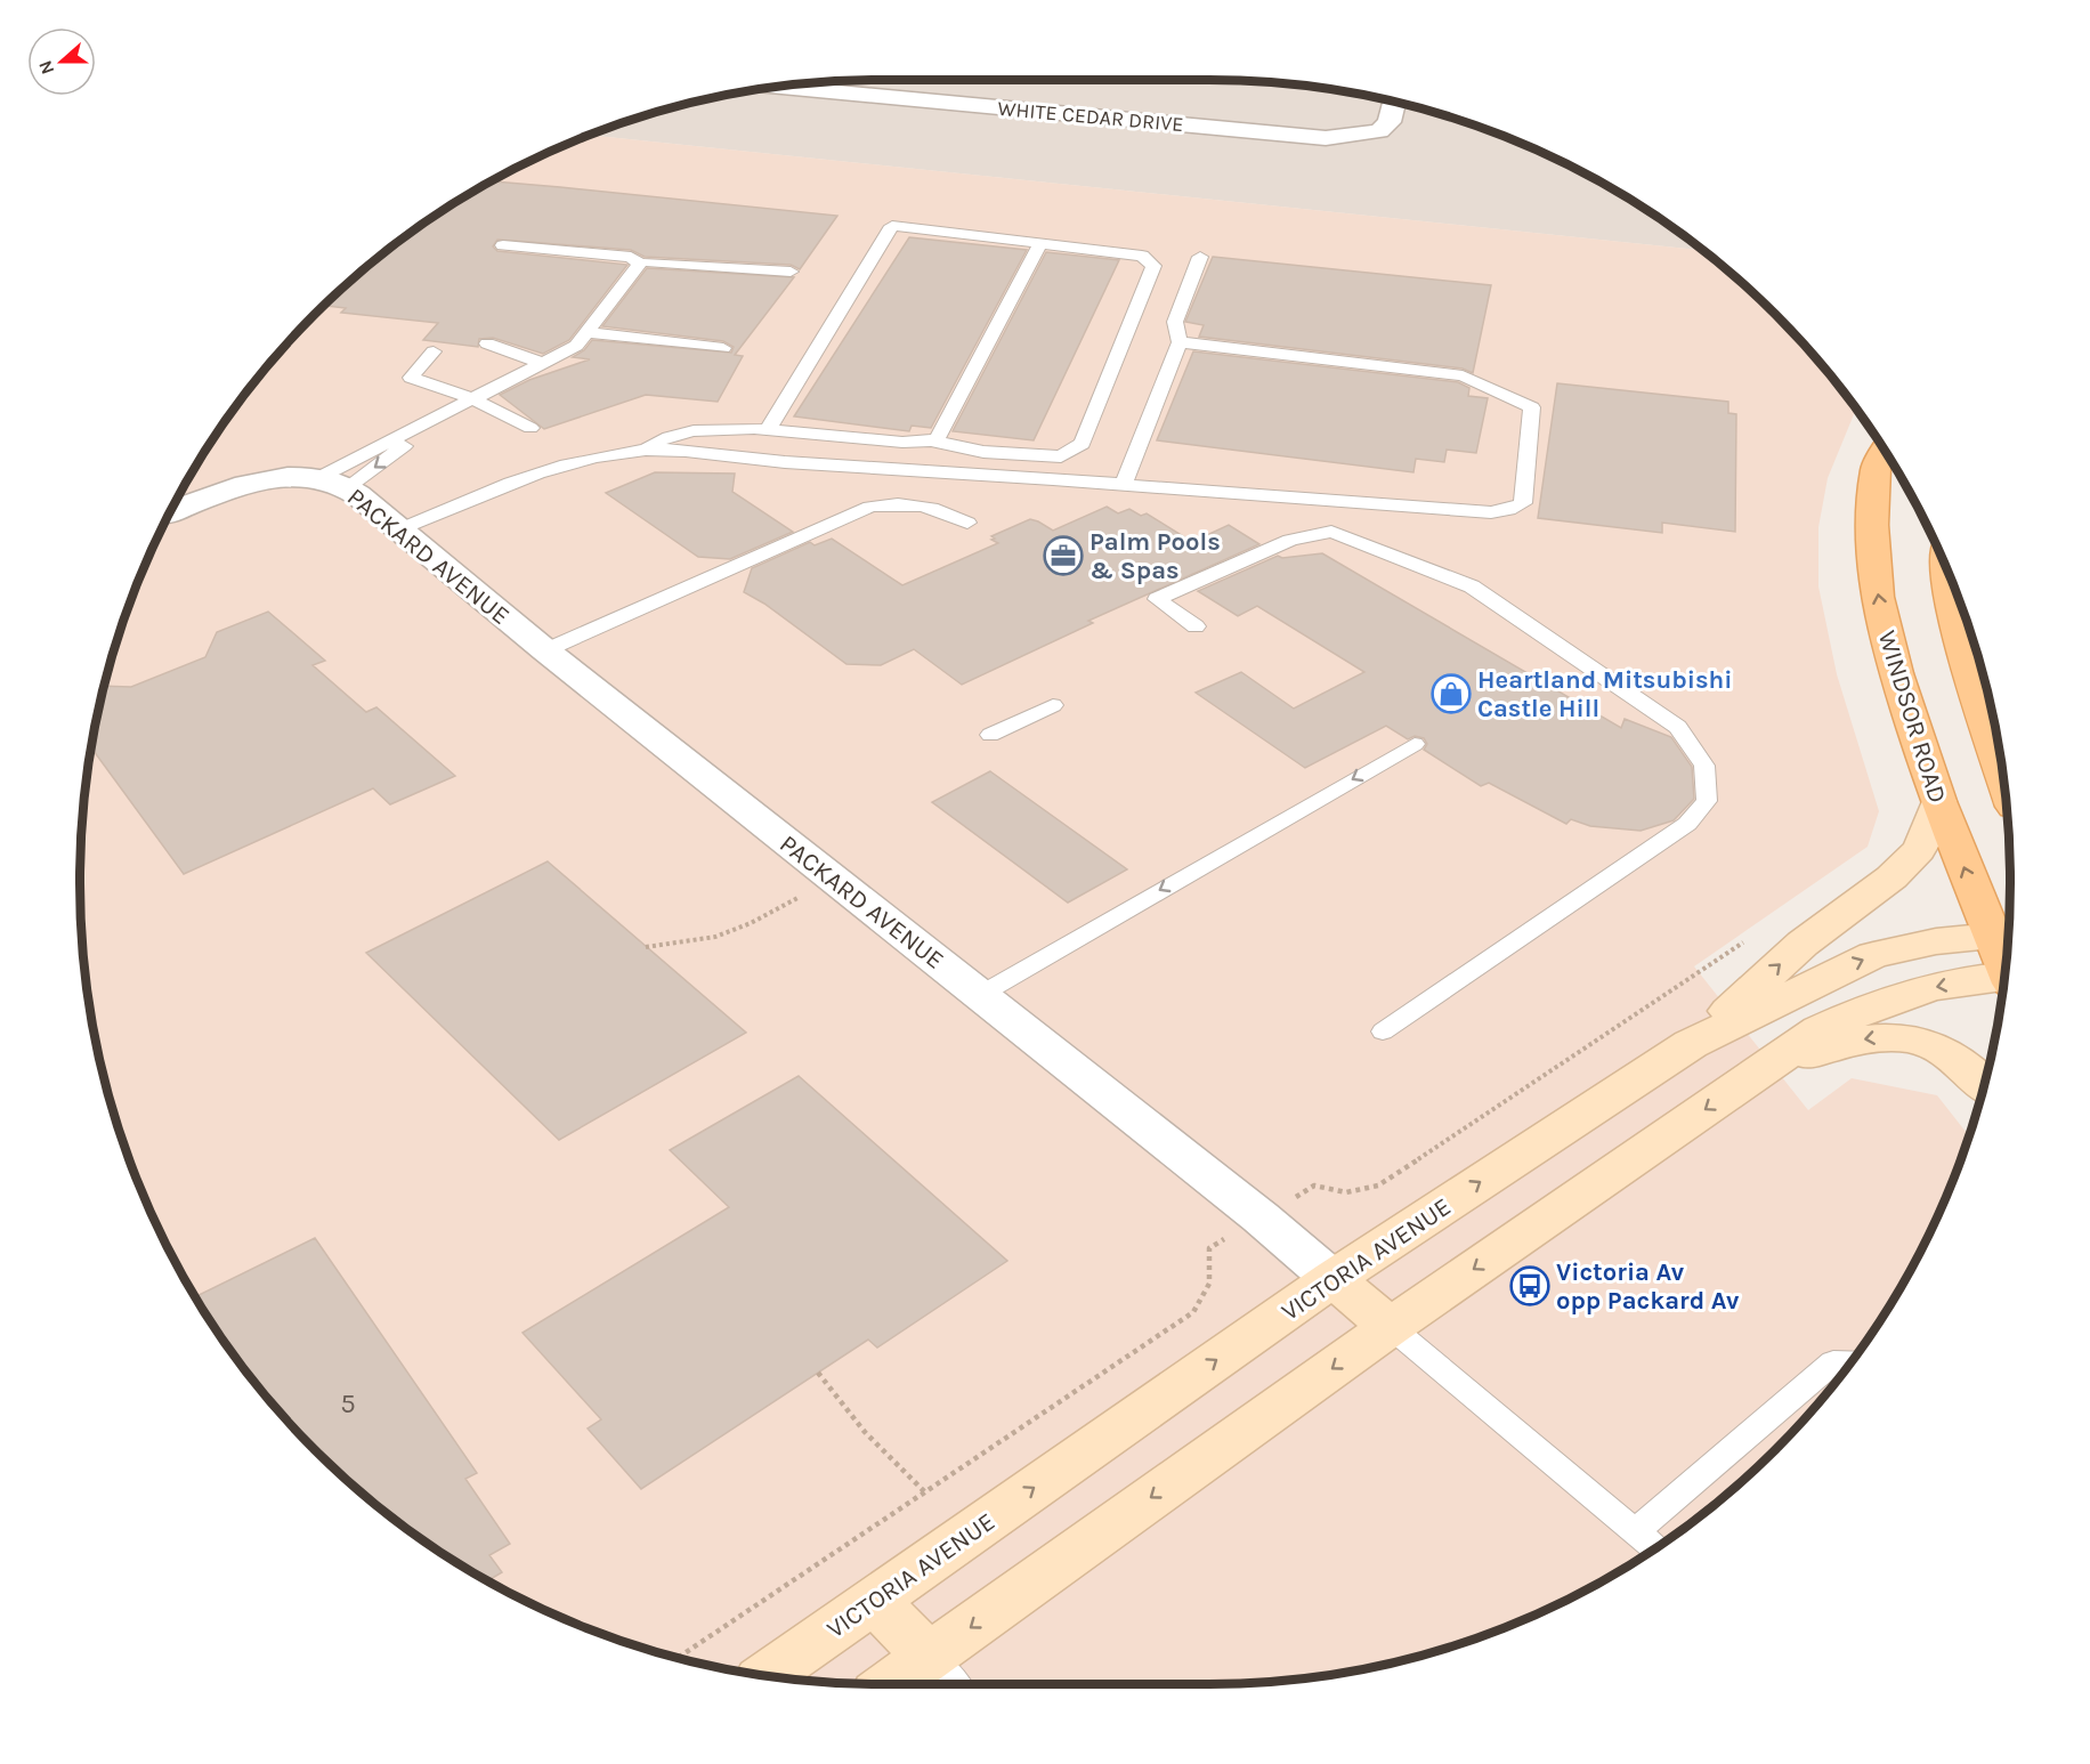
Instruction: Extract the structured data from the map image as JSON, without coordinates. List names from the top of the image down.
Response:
{
  "streets": {
    "main road": ["PACKARD AVENUE", "WINDSOR ROAD", "VICTORIA AVENUE"],
    "street": ["WHITE CEDAR DRIVE"]
  },
  "crossings": [
    ["PACKARD AVENUE", "VICTORIA AVENUE"],
    ["WINDSOR ROAD", "VICTORIA AVENUE"]
  ],
  "places": {
    "office": ["Palm Pools & Spas"],
    "shop": ["Heartland Mitsubishi Castle Hill"],
    "bus stop": ["Victoria Av opp Packard Av"]
  },
  "house_numbers": ["5"],
  "north": "left"
}
